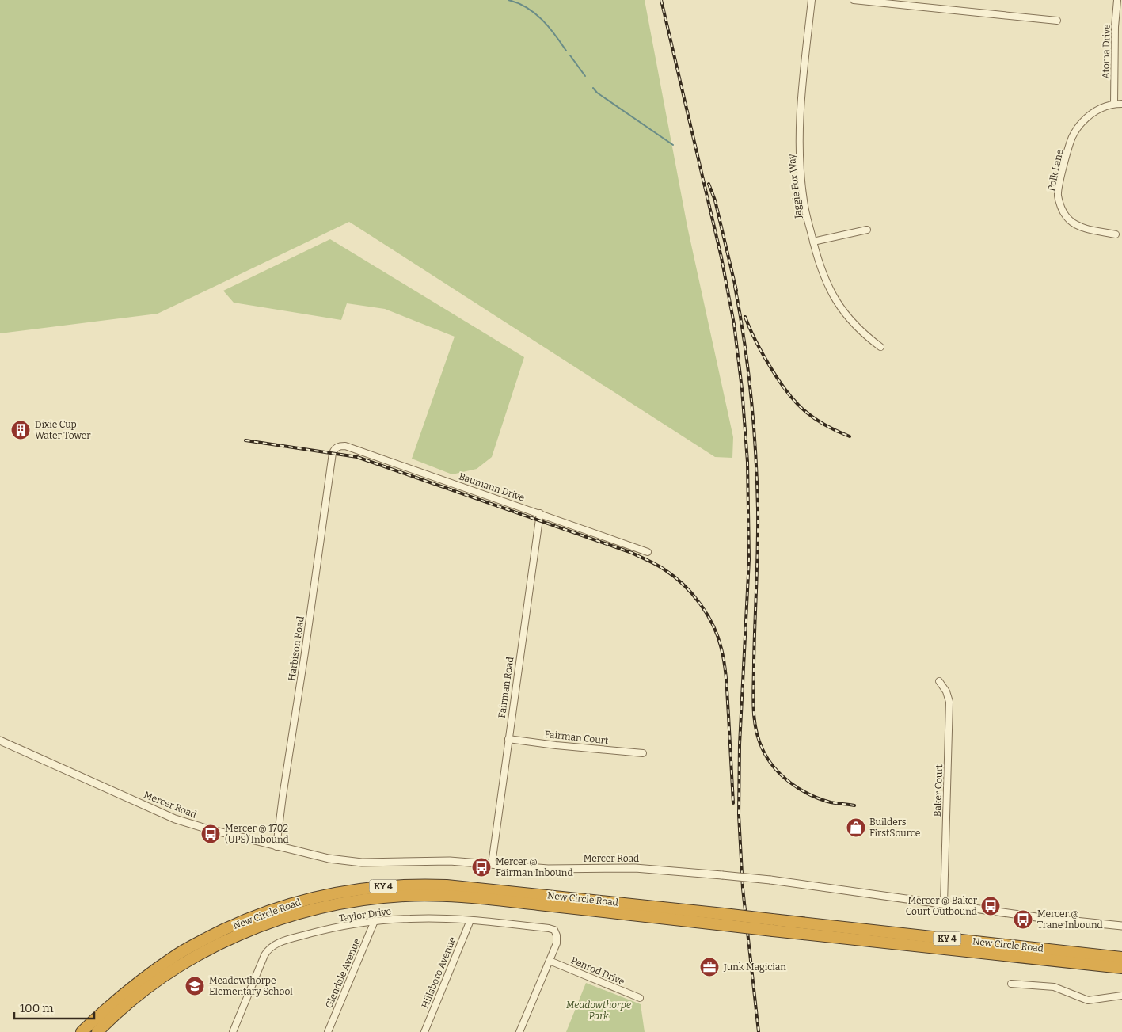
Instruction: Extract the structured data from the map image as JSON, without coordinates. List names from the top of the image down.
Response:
{
  "streets": {
    "highway": ["KY 4", "New Circle Road"],
    "street": [
      "Atoma Drive",
      "Polk Lane",
      "Jaggie Fox Way",
      "Baumann Drive",
      "Harbison Road",
      "Fairman Road",
      "Fairman Court",
      "Baker Court",
      "Mercer Road",
      "Taylor Drive",
      "Penrod Drive",
      "Hillsboro Avenue",
      "Glendale Avenue"
    ]
  },
  "crossings": [
    ["Atoma Drive", "Polk Lane"],
    ["Baumann Drive", "Harbison Road"],
    ["Baumann Drive", "Fairman Road"],
    ["Harbison Road", "Mercer Road"],
    ["Fairman Road", "Fairman Court"],
    ["Fairman Road", "Mercer Road"],
    ["Baker Court", "Mercer Road"],
    ["Taylor Drive", "Penrod Drive"],
    ["Taylor Drive", "Hillsboro Avenue"],
    ["Taylor Drive", "Glendale Avenue"]
  ],
  "parks": ["Meadowthorpe Park"],
  "places": {
    "building": ["Dixie Cup Water Tower"],
    "shop": ["Builders FirstSource"],
    "bus stop": [
      "Mercer @ 1702 (UPS) Inbound",
      "Mercer @ Fairman Inbound",
      "Mercer @ Baker Court Outbound",
      "Mercer @ Trane Inbound"
    ],
    "office": ["Junk Magician"],
    "school or university": ["Meadowthorpe Elementary School"]
  },
  "scale_bar": "100 m"
}
